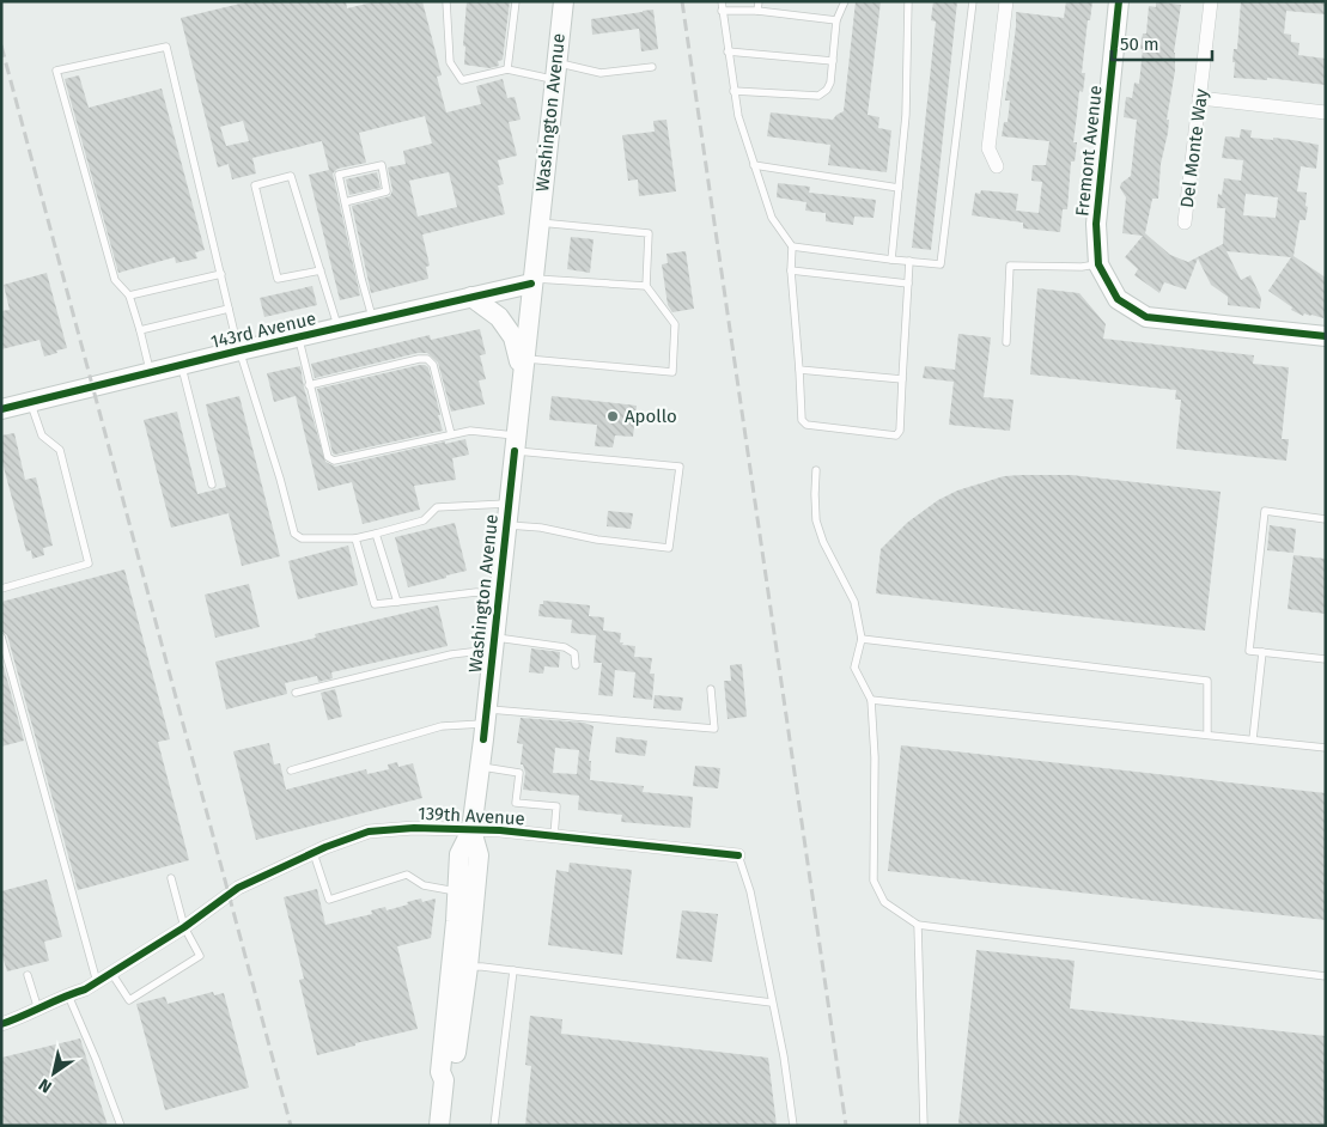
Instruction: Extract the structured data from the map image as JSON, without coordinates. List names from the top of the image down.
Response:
{
  "streets": {
    "main road": ["Washington Avenue", "Fremont Avenue", "143rd Avenue"],
    "street": ["Del Monte Way", "139th Avenue"]
  },
  "crossings": [
    ["Washington Avenue", "143rd Avenue"],
    ["Washington Avenue", "139th Avenue"]
  ],
  "places": ["Apollo"],
  "scale_bar": "50 m",
  "north": "bottom left"
}
